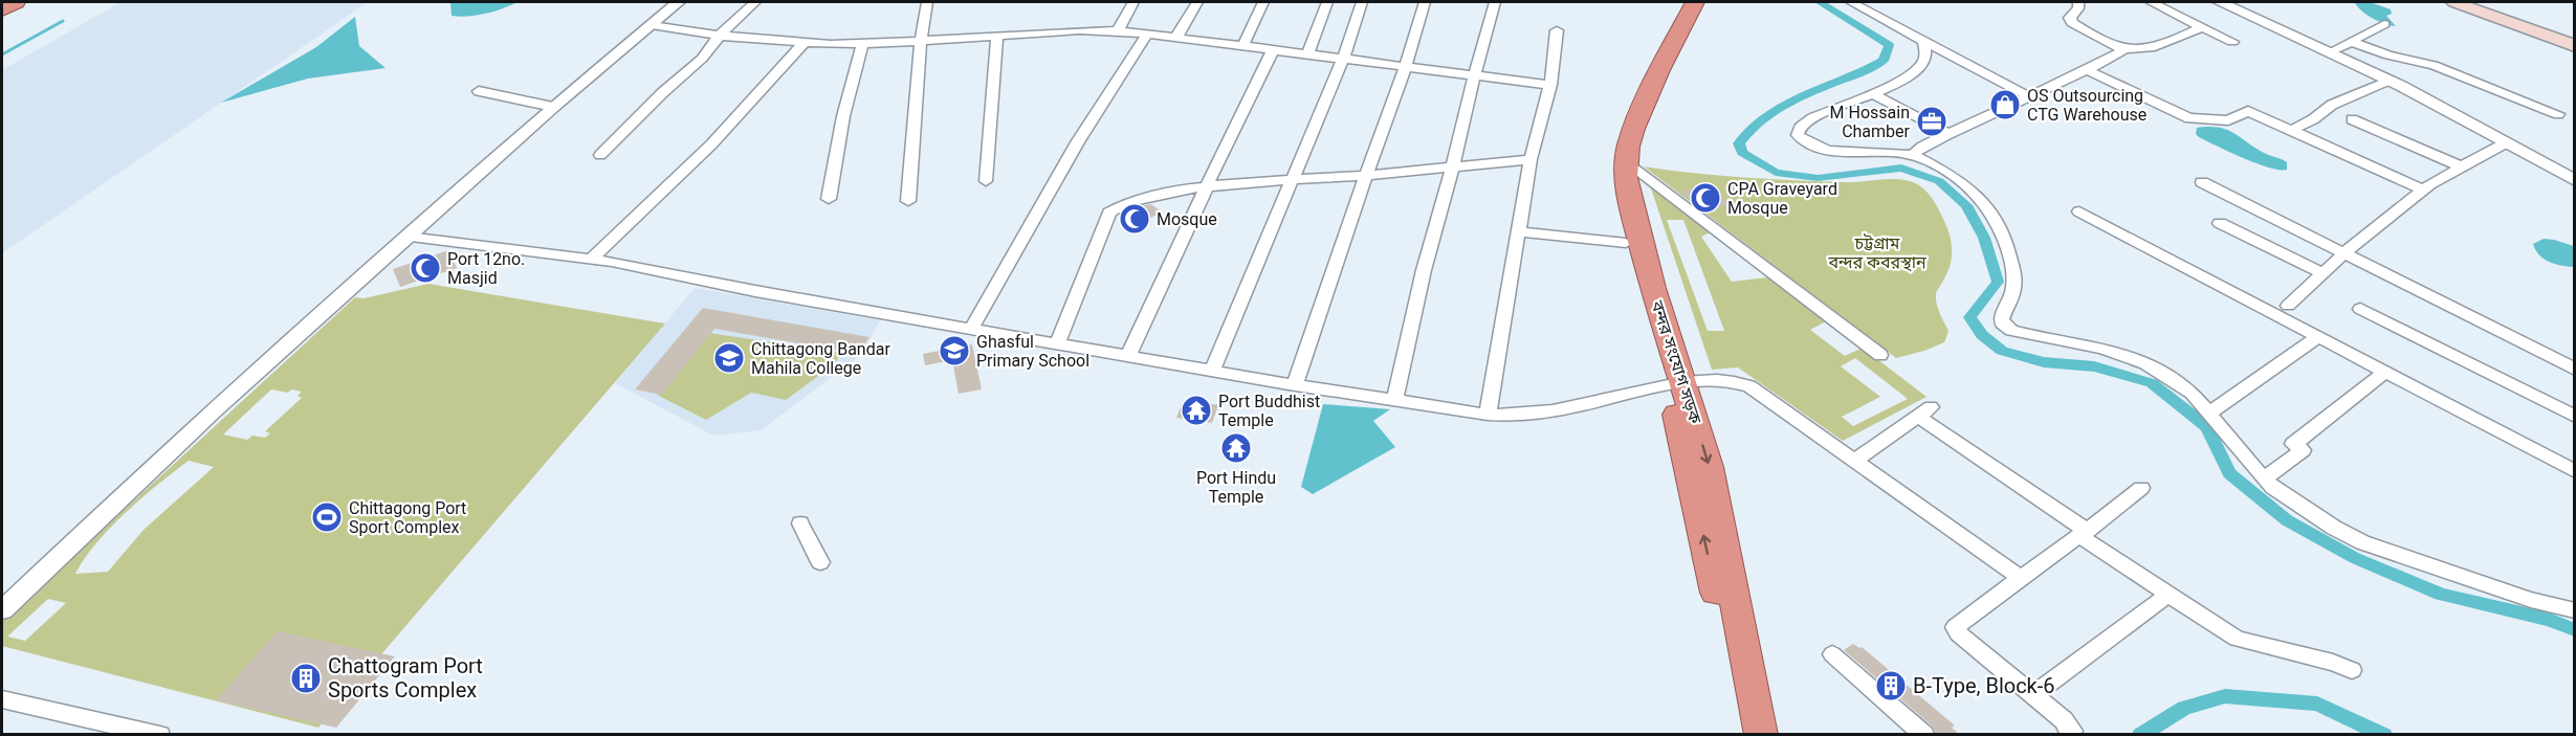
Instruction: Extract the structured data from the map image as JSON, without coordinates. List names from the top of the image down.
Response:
{
  "streets": {
    "highway": ["বন্দর সংযোগ সড়ক"]
  },
  "parks": ["চট্টগ্রাম বন্দর কবরস্থান"],
  "places": {
    "shop": ["OS Outsourcing CTG Warehouse"],
    "office": ["M Hossain Chamber"],
    "mosque": ["CPA Graveyard Mosque", "Mosque", "Port 12no. Masjid"],
    "school or university": ["Ghasful Primary School", "Chittagong Bandar Mahila College"],
    "temple": ["Port Buddhist Temple", "Port Hindu Temple"],
    "sports": ["Chittagong Port Sport Complex"],
    "building": ["Chattogram Port Sports Complex", "B-Type, Block-6"]
  }
}
